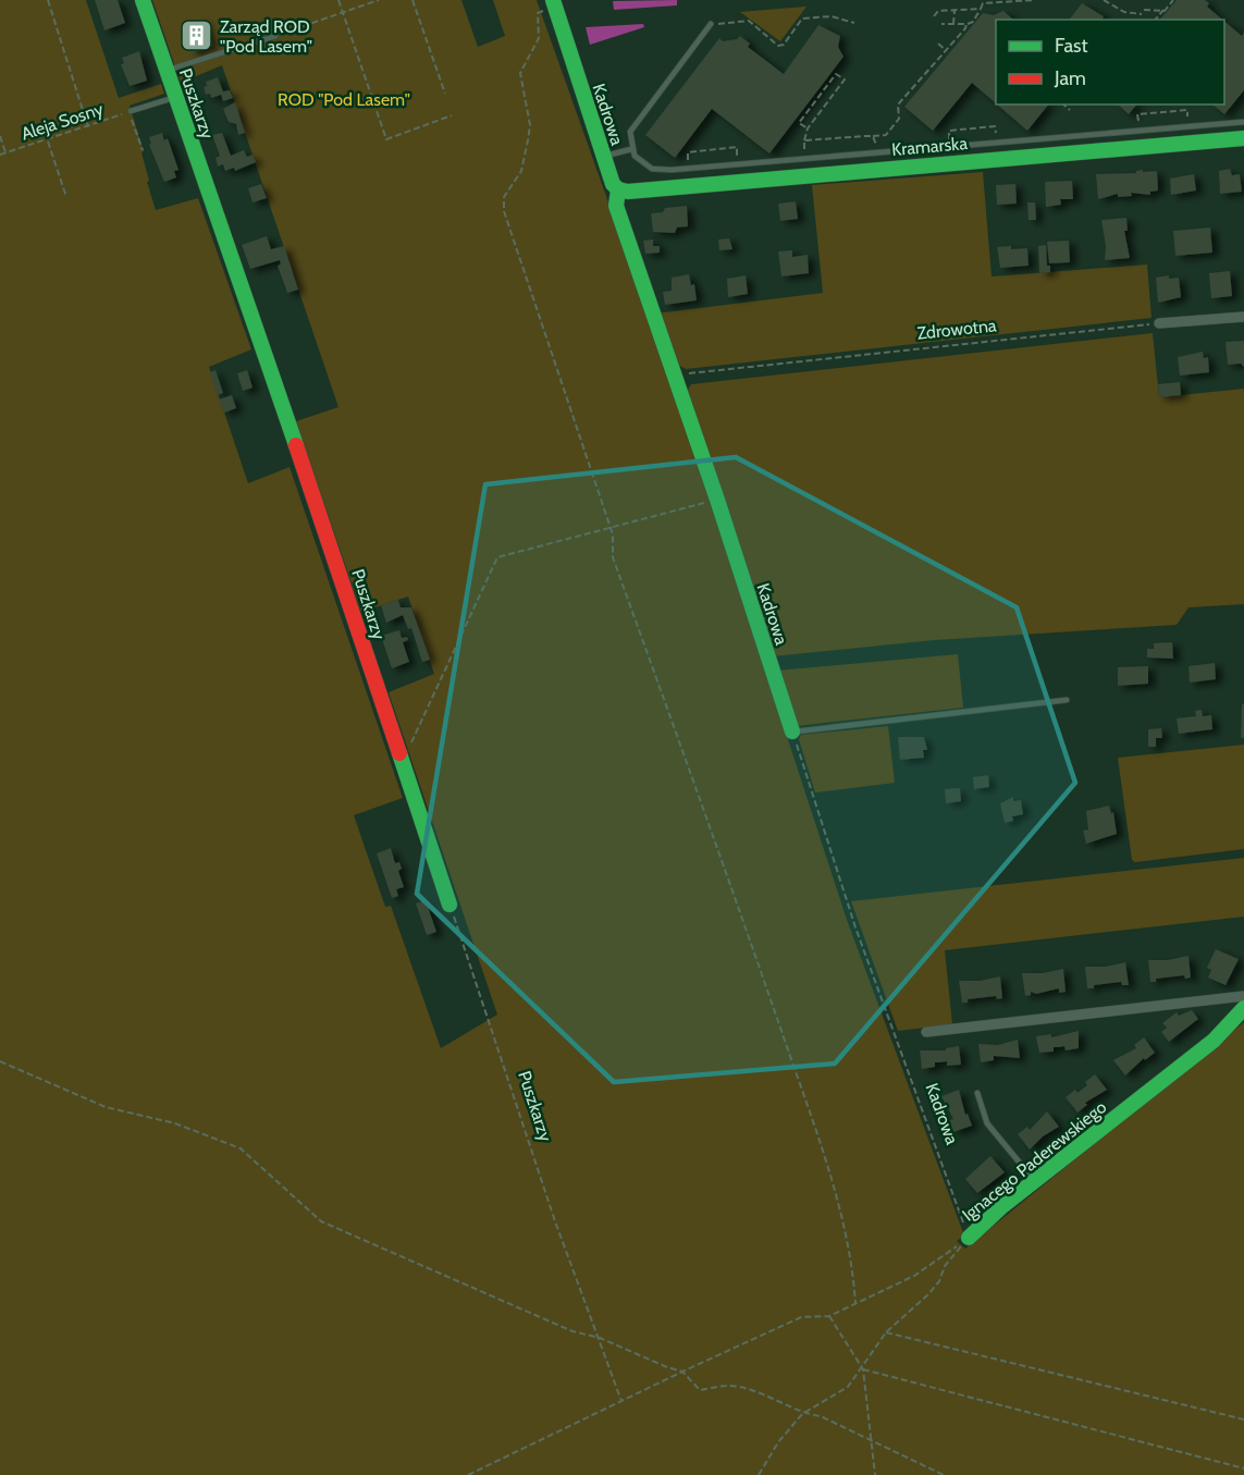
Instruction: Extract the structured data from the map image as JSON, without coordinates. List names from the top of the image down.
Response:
{
  "streets": {
    "street": [
      "Puszkarzy",
      "Kadrowa",
      "Kramarska",
      "Ignacego Paderewskiego"
    ],
    "path": ["Aleja Sosny", "Zdrowotna"]
  },
  "crossings": [
    ["Kadrowa", "Kramarska"],
    ["Kadrowa", "Zdrowotna"],
    ["Kadrowa", "Ignacego Paderewskiego"]
  ],
  "parks": ["ROD \"Pod Lasem\""],
  "places": {
    "building": ["Zarząd ROD \"Pod Lasem\""]
  },
  "legend": ["Fast", "Jam"]
}
